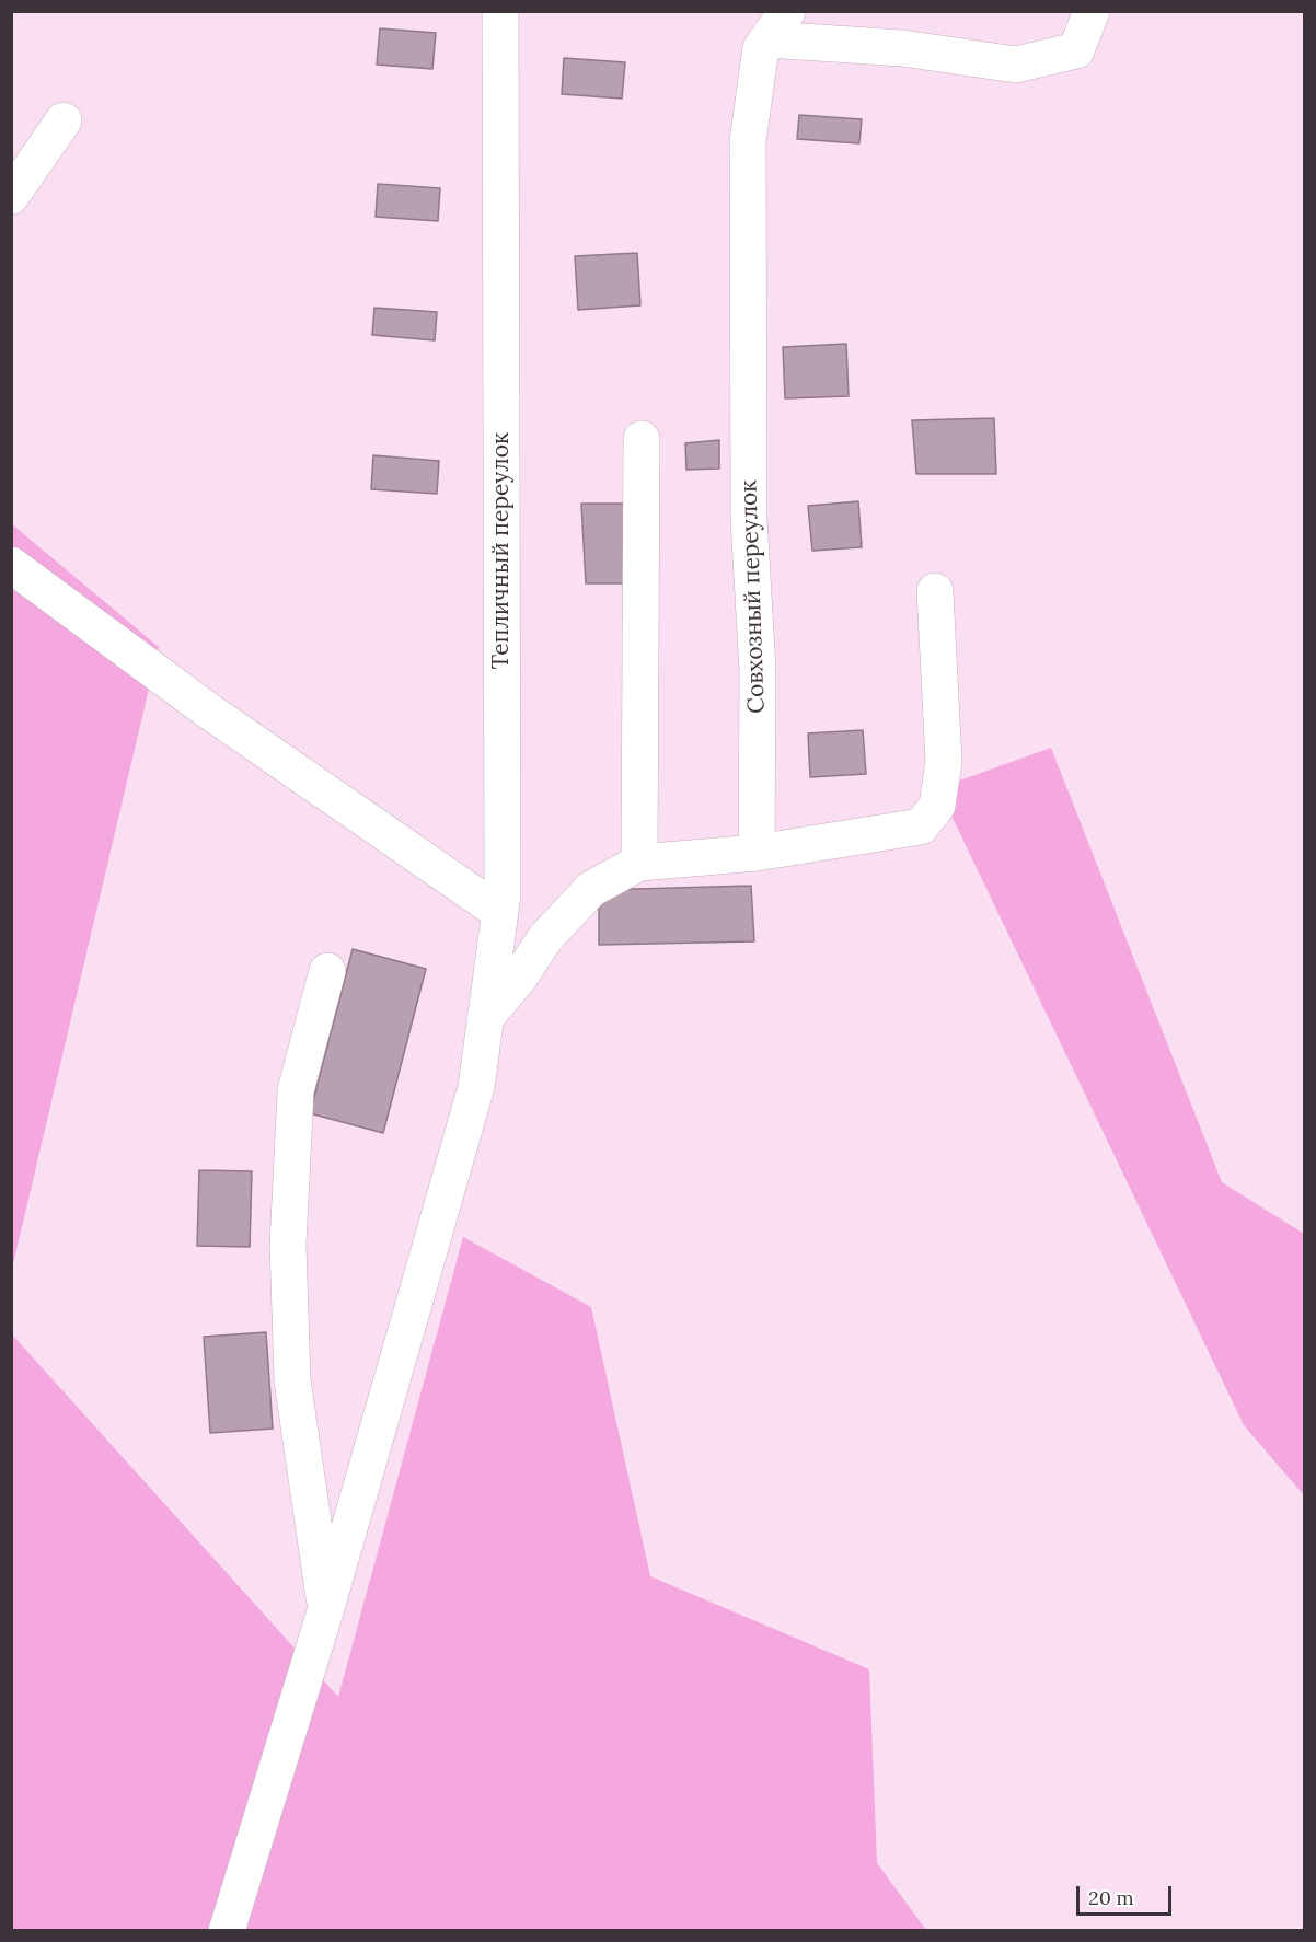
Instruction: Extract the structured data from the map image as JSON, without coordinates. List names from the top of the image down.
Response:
{
  "streets": {
    "street": ["Тепличный переулок", "Совхозный переулок"]
  },
  "scale_bar": "20 m"
}
